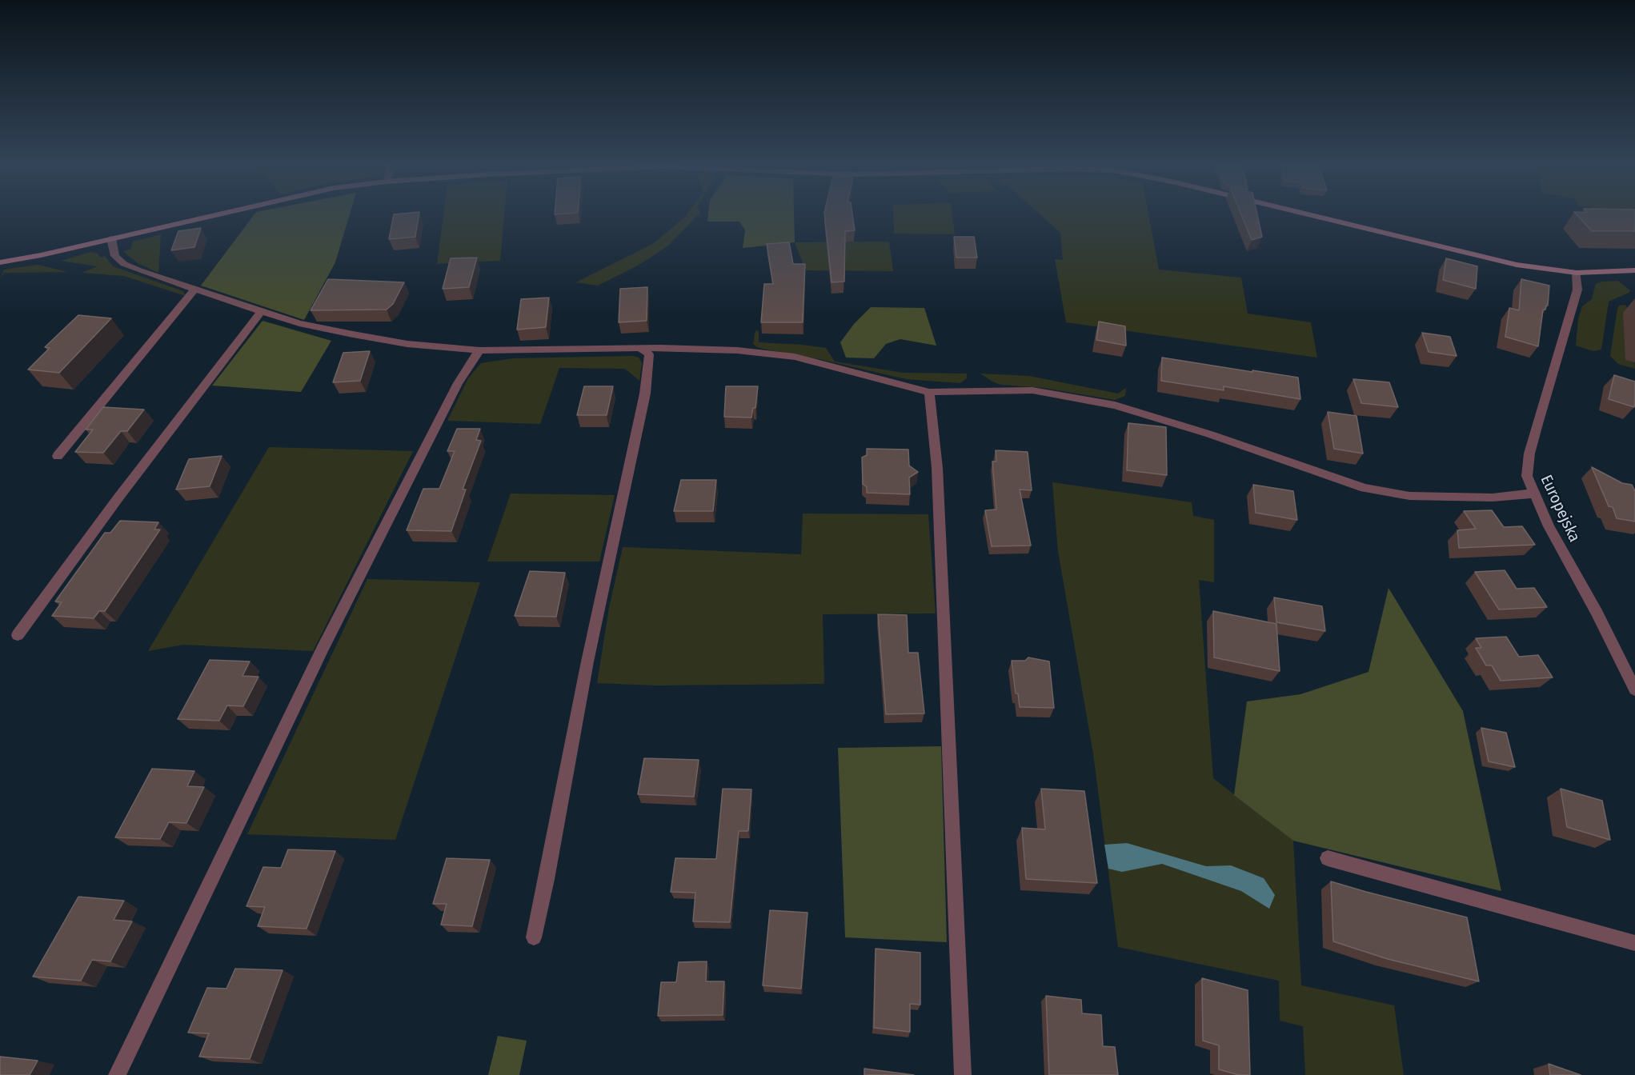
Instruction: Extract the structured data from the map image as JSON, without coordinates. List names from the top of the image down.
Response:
{
  "streets": {
    "street": ["Europejska"]
  }
}
